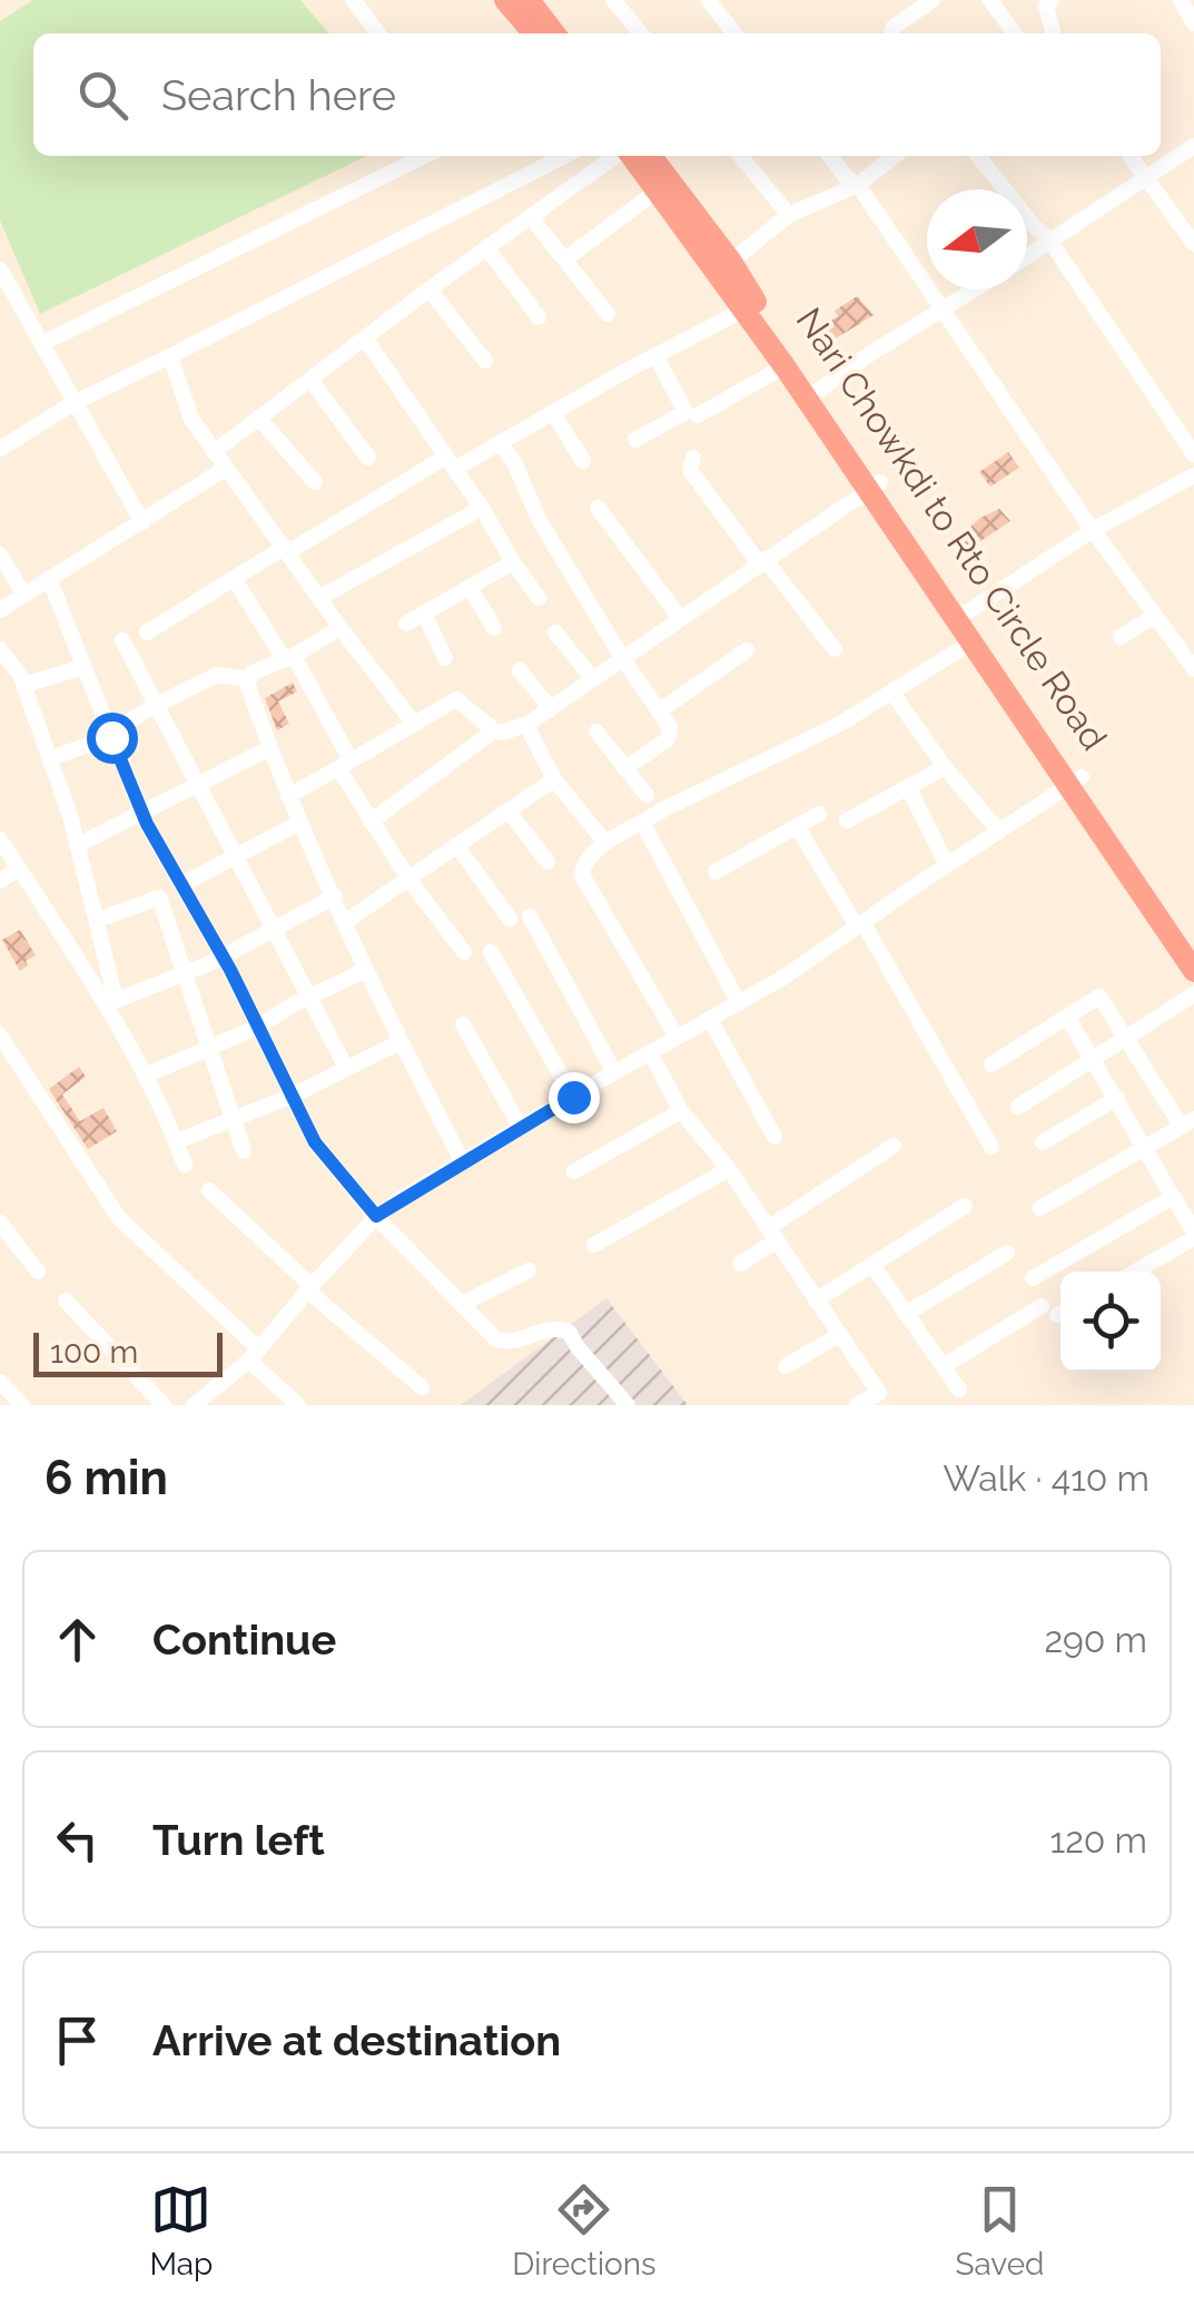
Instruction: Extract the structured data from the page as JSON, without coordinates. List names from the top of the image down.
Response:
{
  "streets": {
    "highway": ["Nari Chowkdi to Rto Circle Road"]
  },
  "scale_bar": "100 m",
  "north": "left",
  "page": {
    "search": "Search here",
    "scale": "100 m",
    "heading": ["6 min", "Walk · 410 m"],
    "list": [
      ["Continue", "290 m"],
      ["Turn left", "120 m"],
      "Arrive at destination"
    ],
    "nav": ["Map", "Directions", "Saved"]
  }
}
